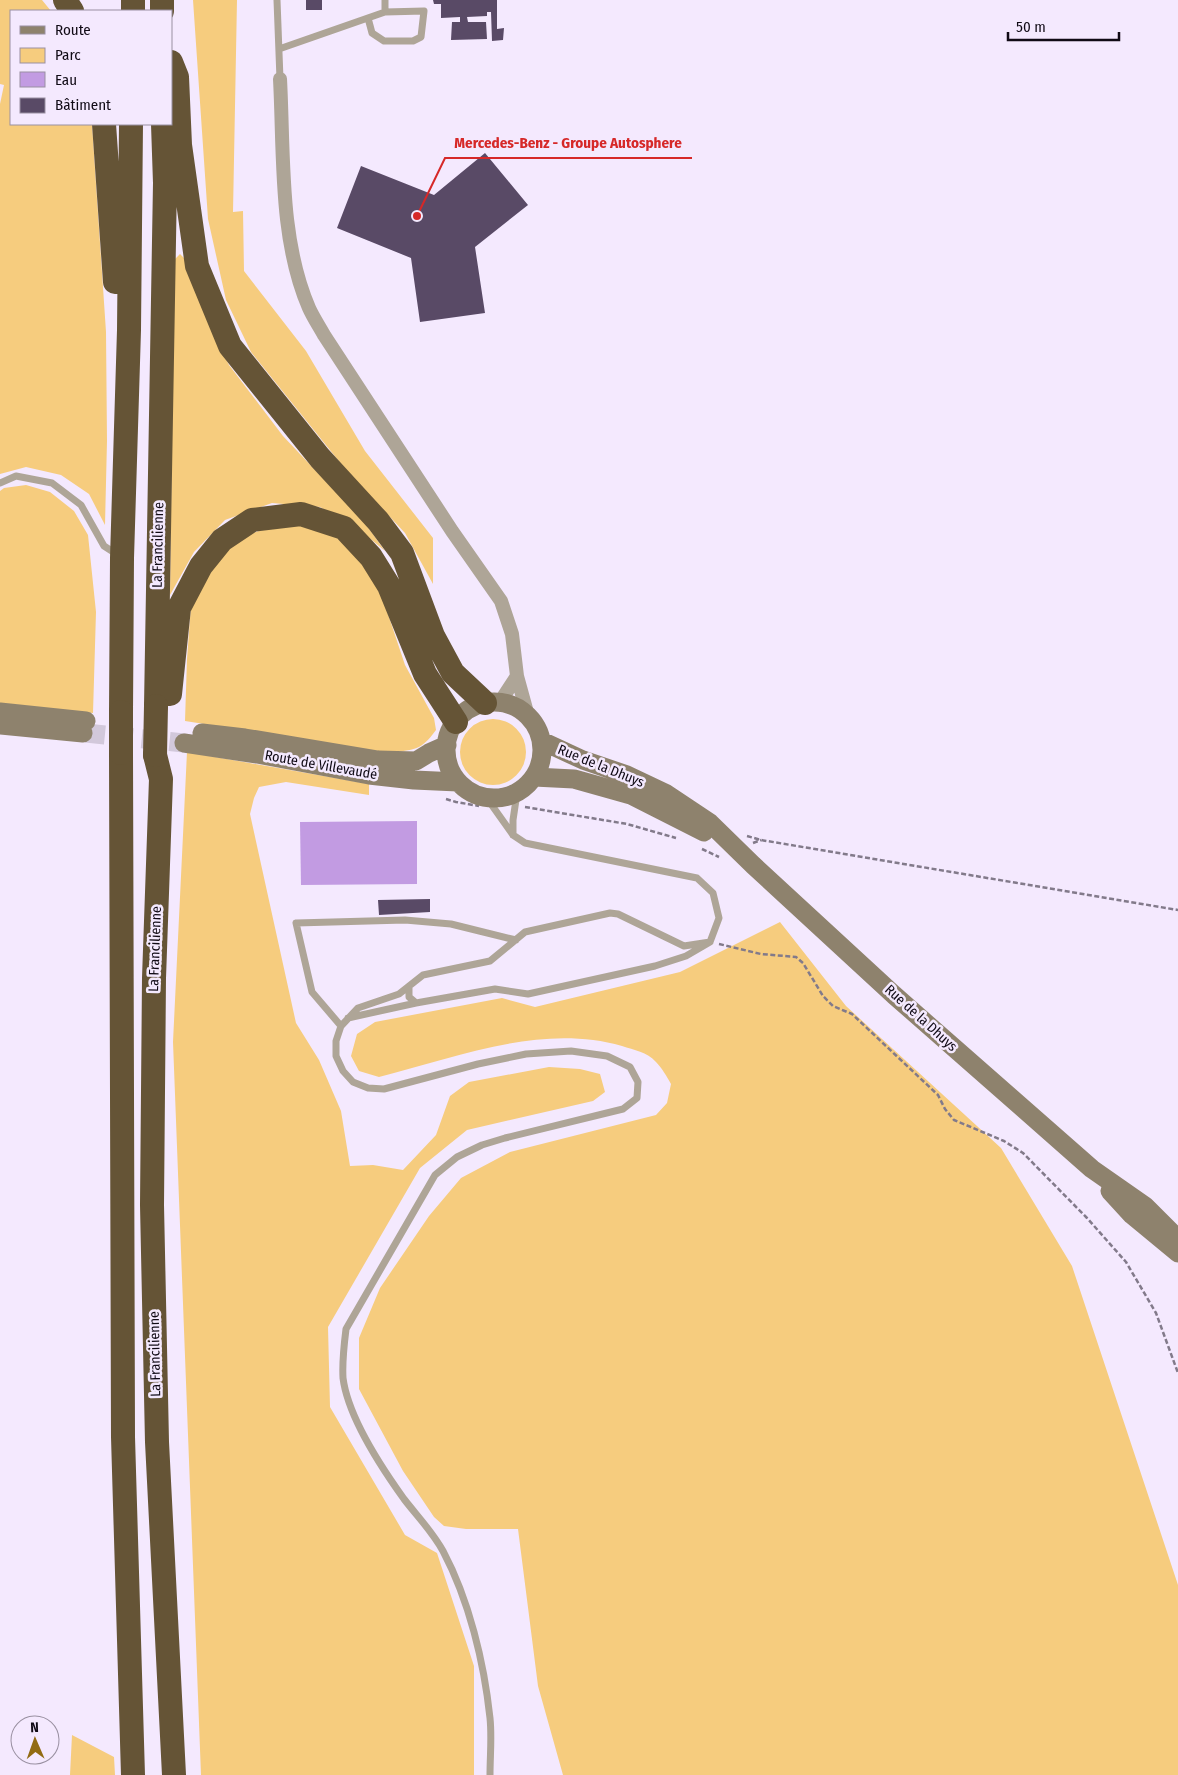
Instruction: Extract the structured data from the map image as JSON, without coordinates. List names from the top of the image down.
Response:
{
  "streets": {
    "highway": ["La Francilienne"],
    "street": ["Route de Villevaudé", "Rue de la Dhuys"]
  },
  "crossings": [
    ["La Francilienne", "Route de Villevaudé"],
    ["Route de Villevaudé", "Rue de la Dhuys"]
  ],
  "places": ["Mercedes-Benz - Groupe Autosphere"],
  "legend": [
    "Route",
    "Parc",
    "Eau",
    "Bâtiment"
  ],
  "scale_bar": "50 m",
  "north": "top"
}
